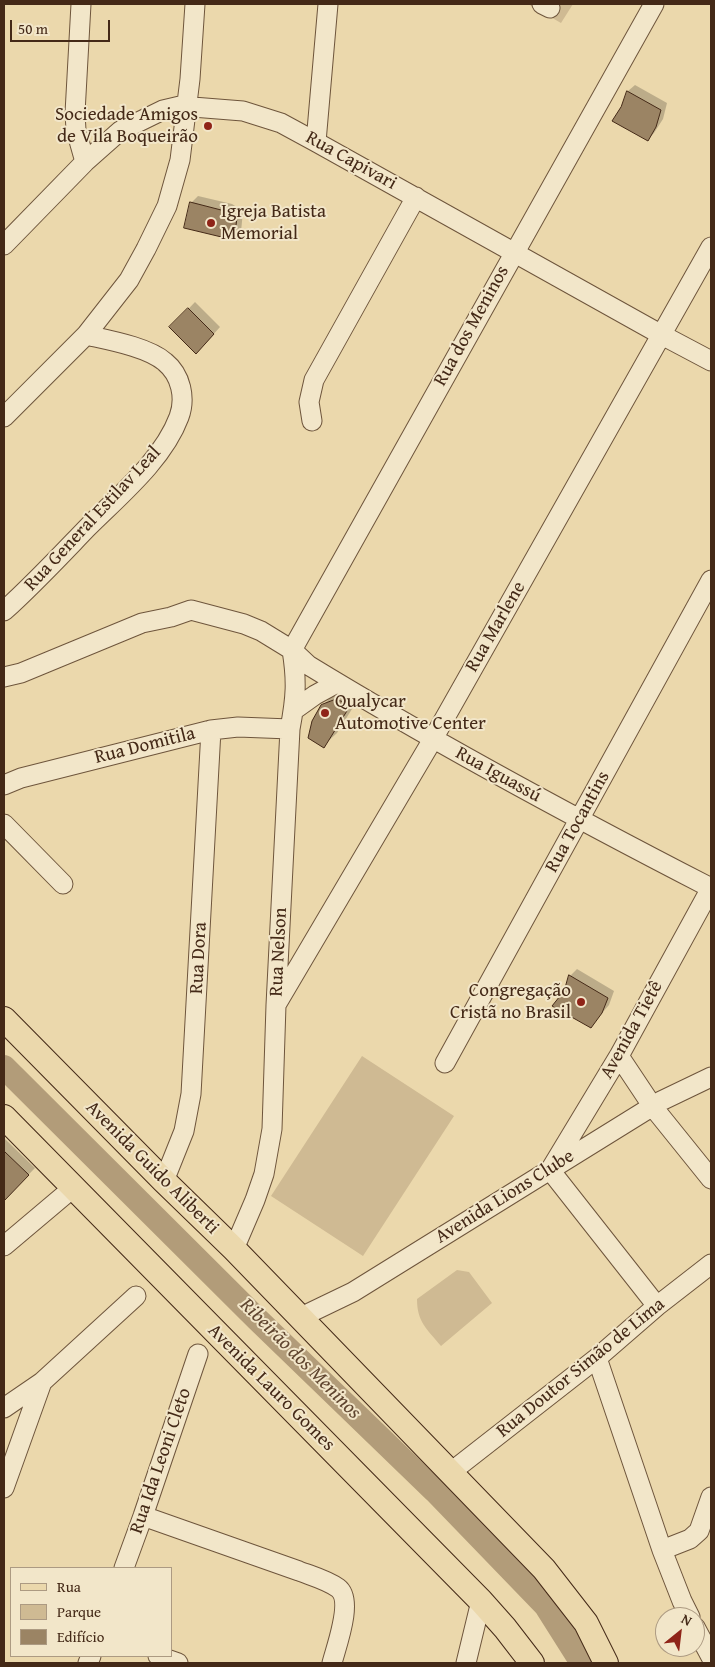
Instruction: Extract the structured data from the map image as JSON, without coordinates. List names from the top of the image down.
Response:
{
  "streets": {
    "main road": ["Avenida Guido Aliberti", "Avenida Lauro Gomes"],
    "street": [
      "Rua Capivari",
      "Rua dos Meninos",
      "Rua General Estilav Leal",
      "Rua Marlene",
      "Rua Domitila",
      "Rua Iguassú",
      "Rua Tocantins",
      "Rua Nelson",
      "Rua Dora",
      "Avenida Tietê",
      "Avenida Lions Clube",
      "Rua Doutor Simão de Lima",
      "Rua Ida Leoni Cleto"
    ]
  },
  "crossings": [
    ["Rua Capivari", "Rua dos Meninos"],
    ["Rua Capivari", "Rua Marlene"],
    ["Rua dos Meninos", "Rua Iguassú"],
    ["Rua dos Meninos", "Rua Nelson"],
    ["Rua Marlene", "Rua Iguassú"],
    ["Rua Marlene", "Rua Nelson"],
    ["Rua Domitila", "Rua Nelson"],
    ["Rua Domitila", "Rua Dora"],
    ["Rua Iguassú", "Rua Tocantins"],
    ["Rua Iguassú", "Rua Nelson"],
    ["Rua Iguassú", "Avenida Tietê"],
    ["Rua Nelson", "Avenida Guido Aliberti"],
    ["Rua Dora", "Avenida Guido Aliberti"],
    ["Avenida Tietê", "Avenida Lions Clube"],
    ["Avenida Guido Aliberti", "Avenida Lions Clube"]
  ],
  "water": ["Ribeirão dos Meninos"],
  "places": [
    "Sociedade Amigos de Vila Boqueirão",
    "Igreja Batista Memorial",
    "Qualycar Automotive Center",
    "Congregação Cristã no Brasil"
  ],
  "legend": ["Rua", "Parque", "Edifício"],
  "scale_bar": "50 m",
  "north": "top right"
}
